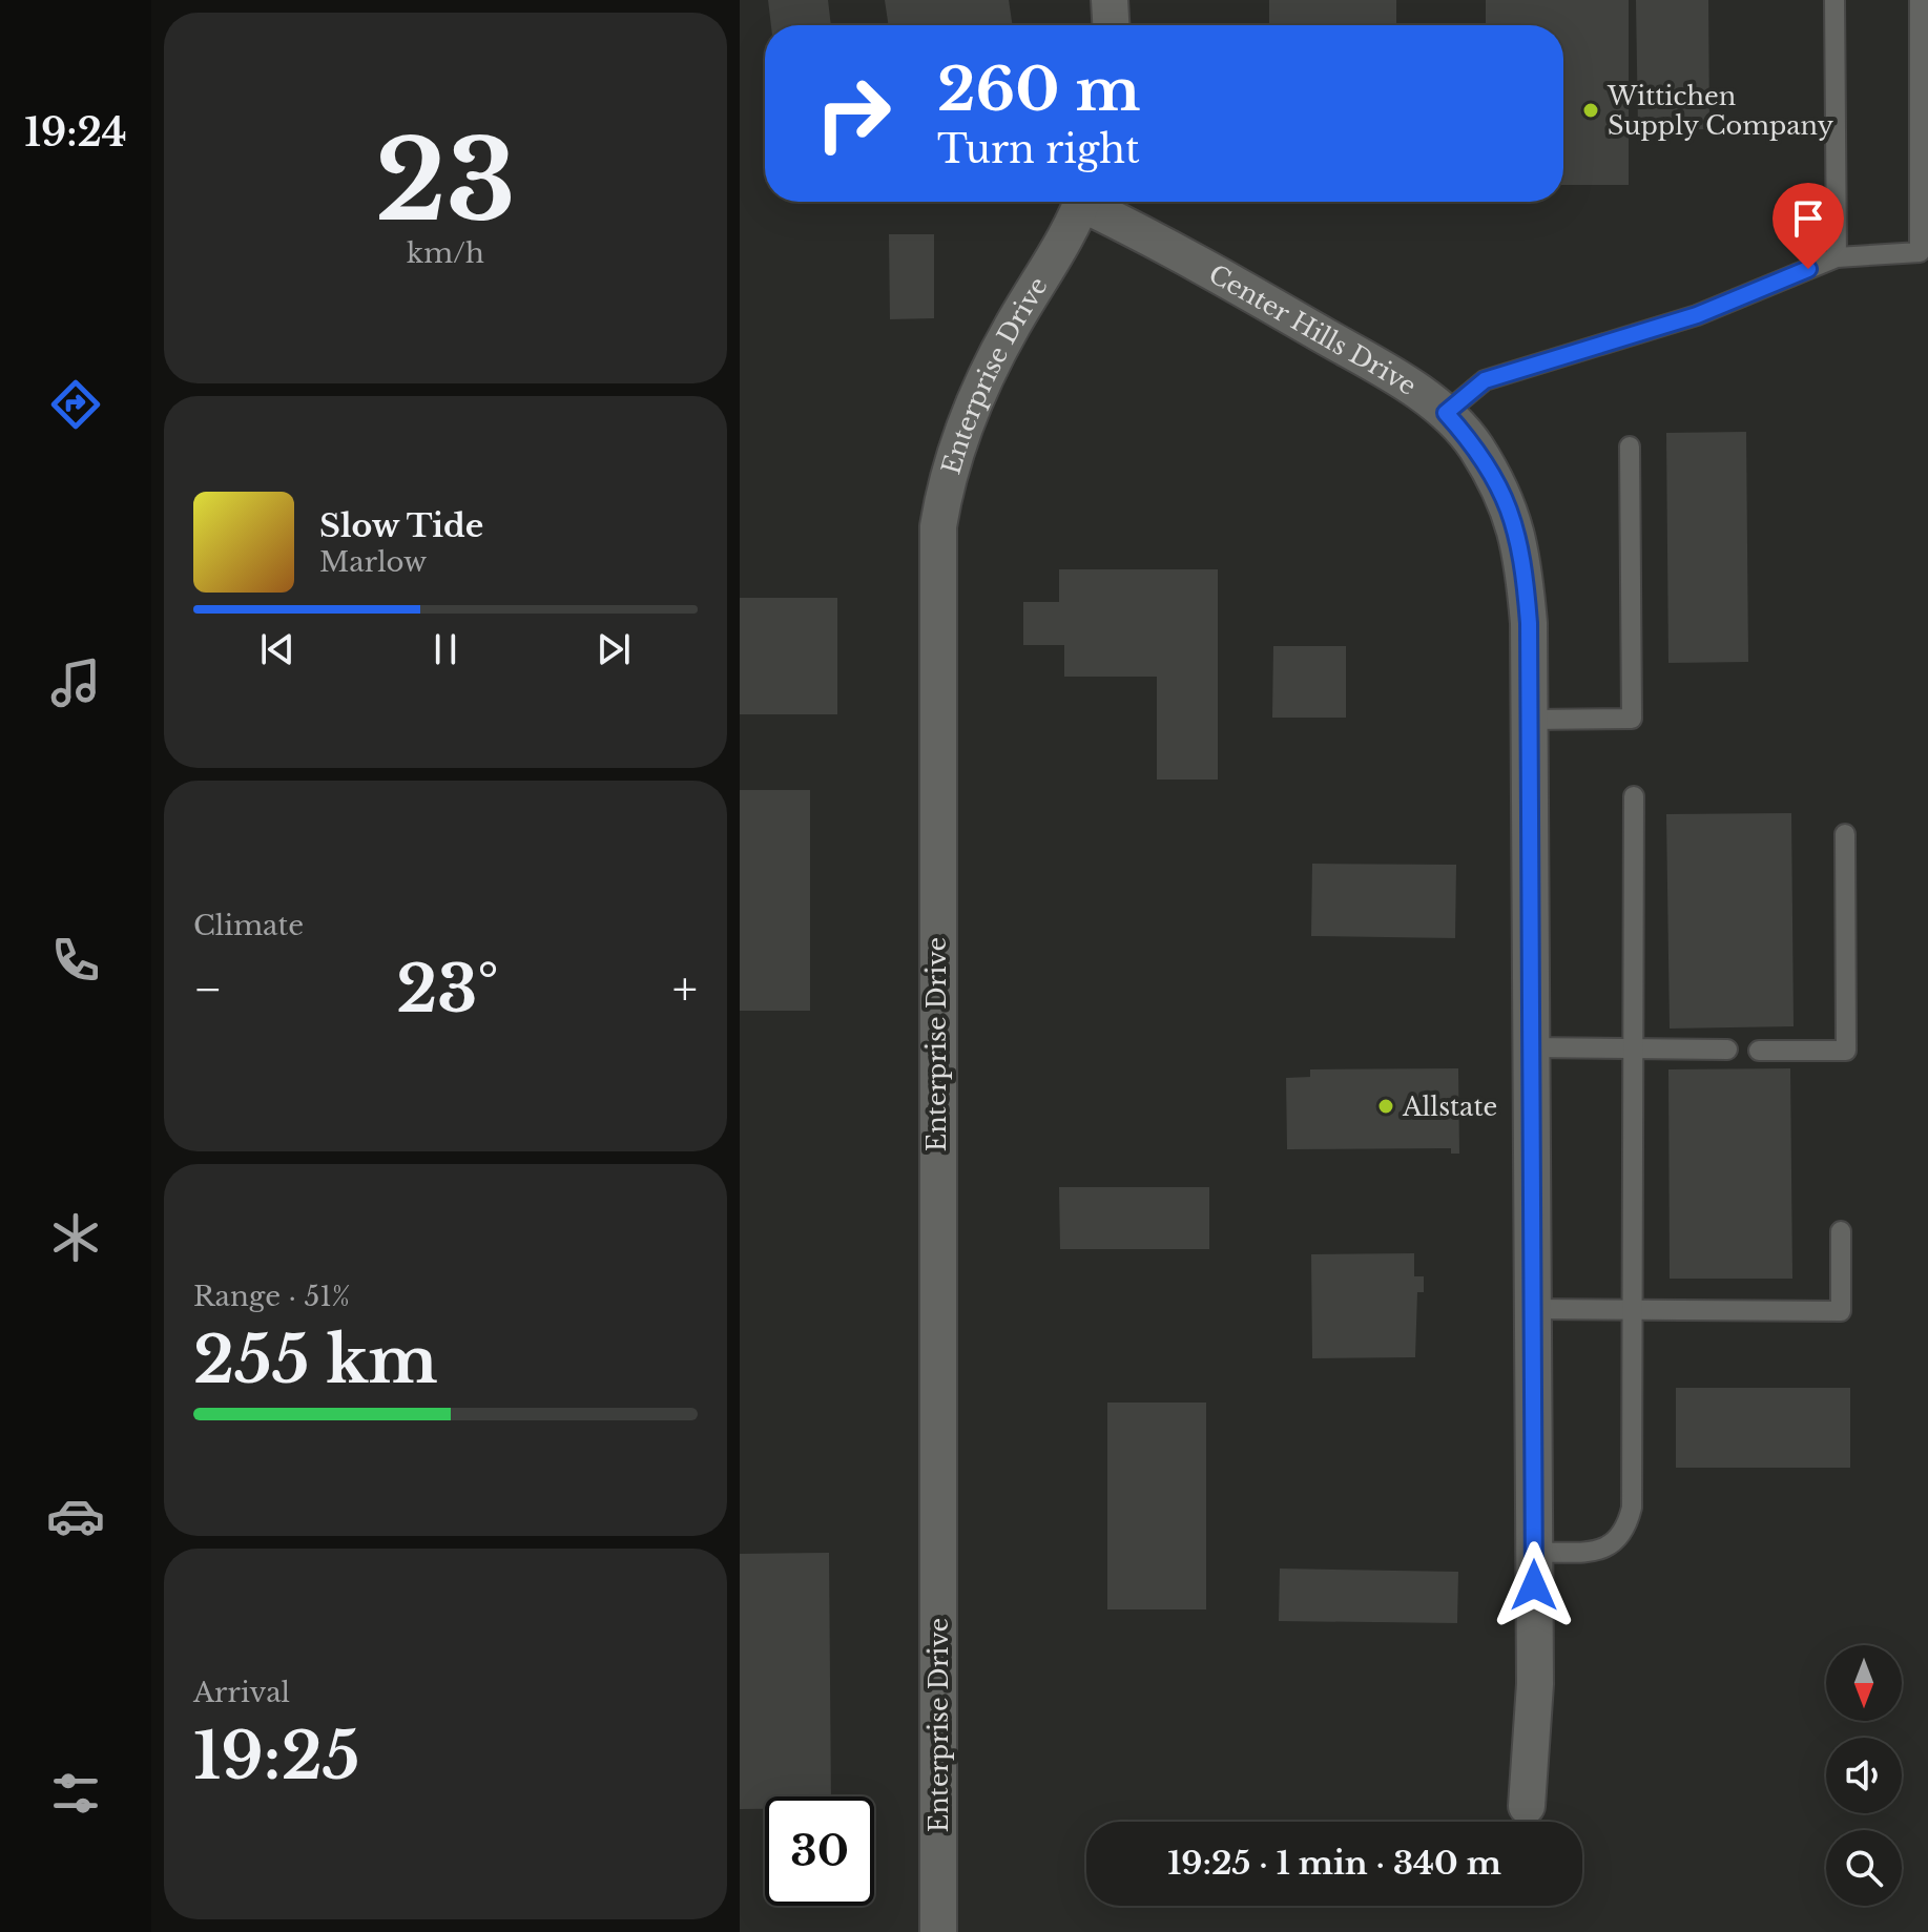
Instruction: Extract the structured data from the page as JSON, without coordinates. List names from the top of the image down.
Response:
{
  "streets": {
    "street": ["Center Hills Drive", "Enterprise Drive"]
  },
  "places": ["Wittichen Supply Company", "Allstate"],
  "north": "bottom",
  "page": {
    "tabs": "19:24",
    "tile": [
      ["23", "km/h"],
      "Climate",
      ["Range · 51%", "255 km"],
      ["Arrival", "19:25"]
    ],
    "turn": ["260 m", "Turn right"],
    "song": ["Slow Tide", "Marlow"],
    "heat": ["−", "23°", "+"],
    "limit": "30",
    "trip": "19:25 · 1 min · 340 m"
  }
}
